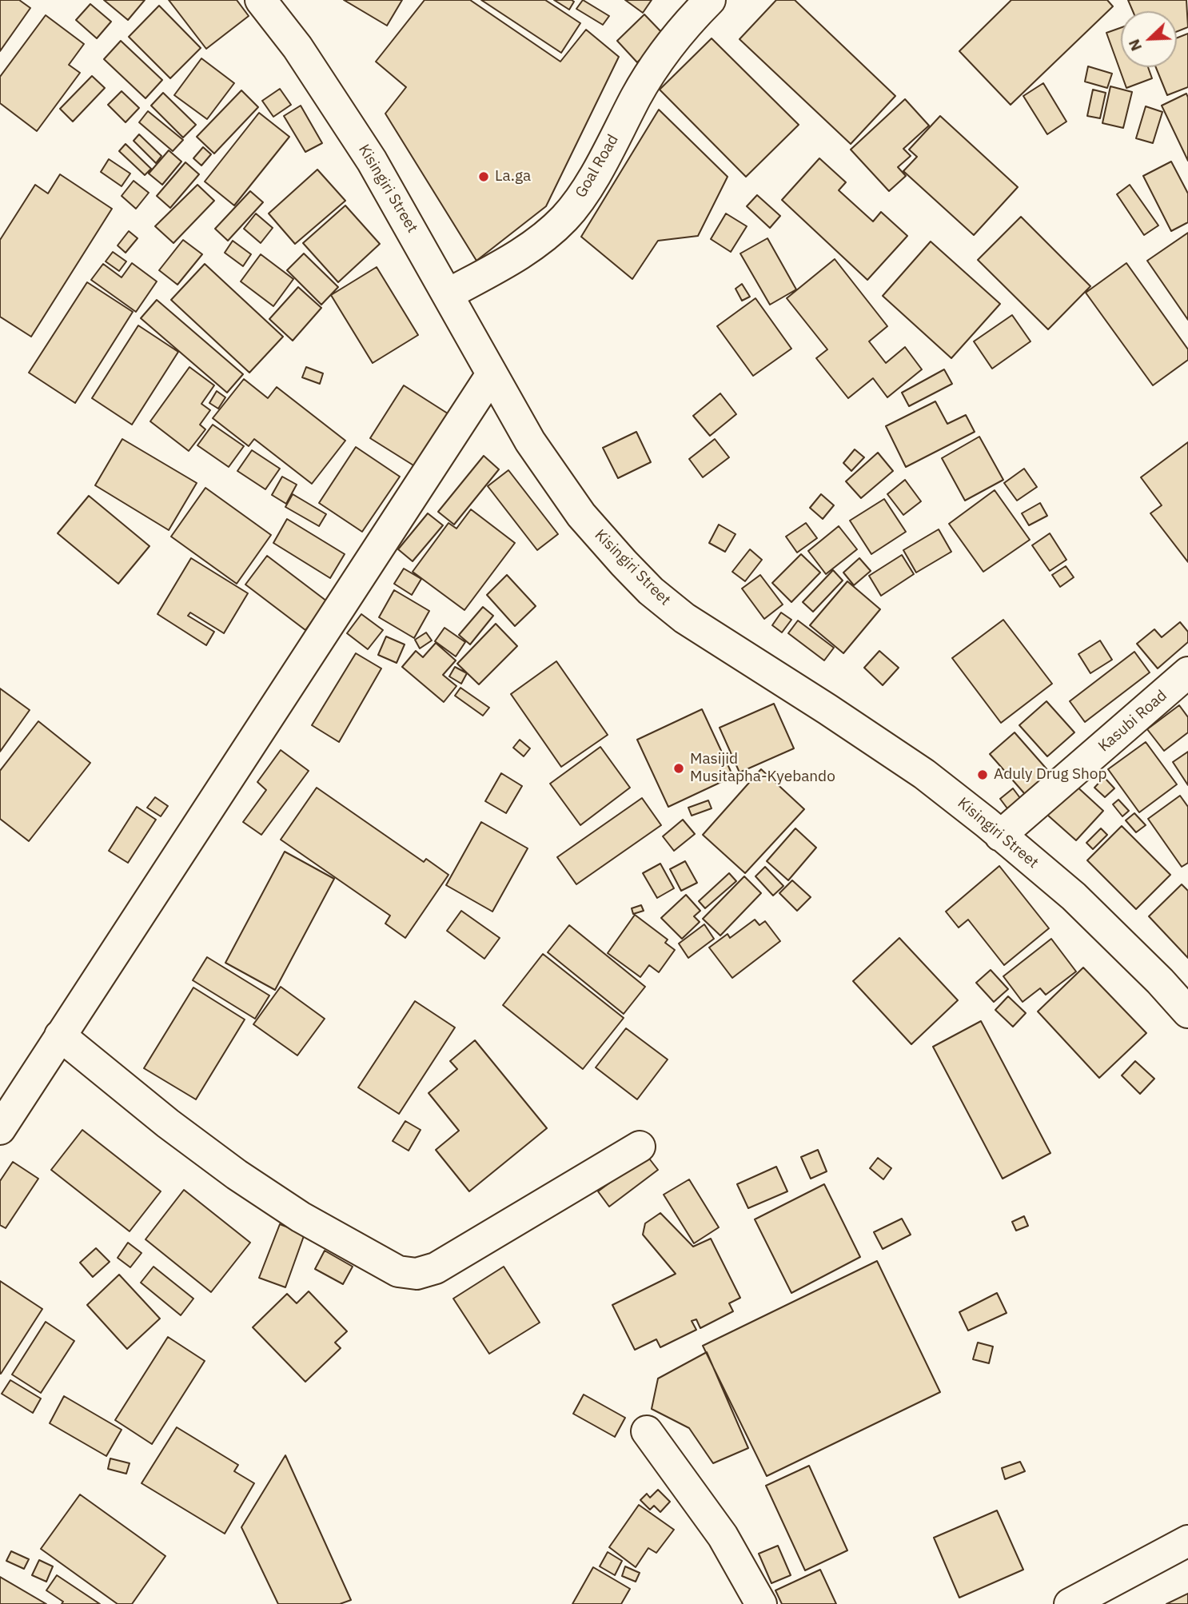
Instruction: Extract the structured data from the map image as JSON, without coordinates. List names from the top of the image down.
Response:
{
  "streets": {
    "street": ["Goal Road", "Kisingiri Street", "Kasubi Road"]
  },
  "crossings": [
    ["Goal Road", "Kisingiri Street"],
    ["Kisingiri Street", "Kasubi Road"]
  ],
  "places": ["La.ga", "Masijid Musitapha-Kyebando", "Aduly Drug Shop"],
  "north": "bottom left"
}
